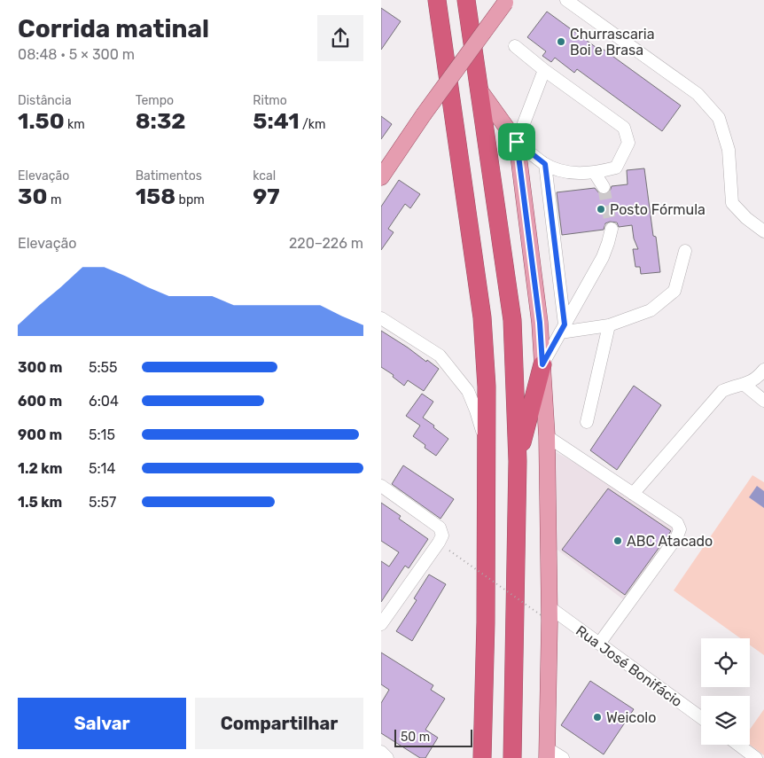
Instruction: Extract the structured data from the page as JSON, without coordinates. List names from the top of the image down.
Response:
{
  "streets": {
    "street": ["Rua José Bonifácio"]
  },
  "places": [
    "Churrascaria Boi e Brasa",
    "Posto Fórmula",
    "ABC Atacado",
    "Weicolo"
  ],
  "scale_bar": "50 m",
  "page": {
    "heading": ["Corrida matinal", "08:48 · 5 × 300 m"],
    "stats": [
      ["Distância", "1.50 km"],
      ["Tempo", "8:32"],
      ["Ritmo", "5:41 /km"],
      ["Elevação", "30 m"],
      ["Batimentos", "158 bpm"],
      ["kcal", "97"]
    ],
    "chart": ["Elevação", "220–226 m"],
    "list": [
      {
        "name": "300 m",
        "note": "5:55"
      },
      {
        "name": "600 m",
        "note": "6:04"
      },
      {
        "name": "900 m",
        "note": "5:15"
      },
      {
        "name": "1.2 km",
        "note": "5:14"
      },
      {
        "name": "1.5 km",
        "note": "5:57"
      }
    ],
    "buttons": ["Salvar", "Compartilhar"],
    "scale": "50 m"
  }
}
